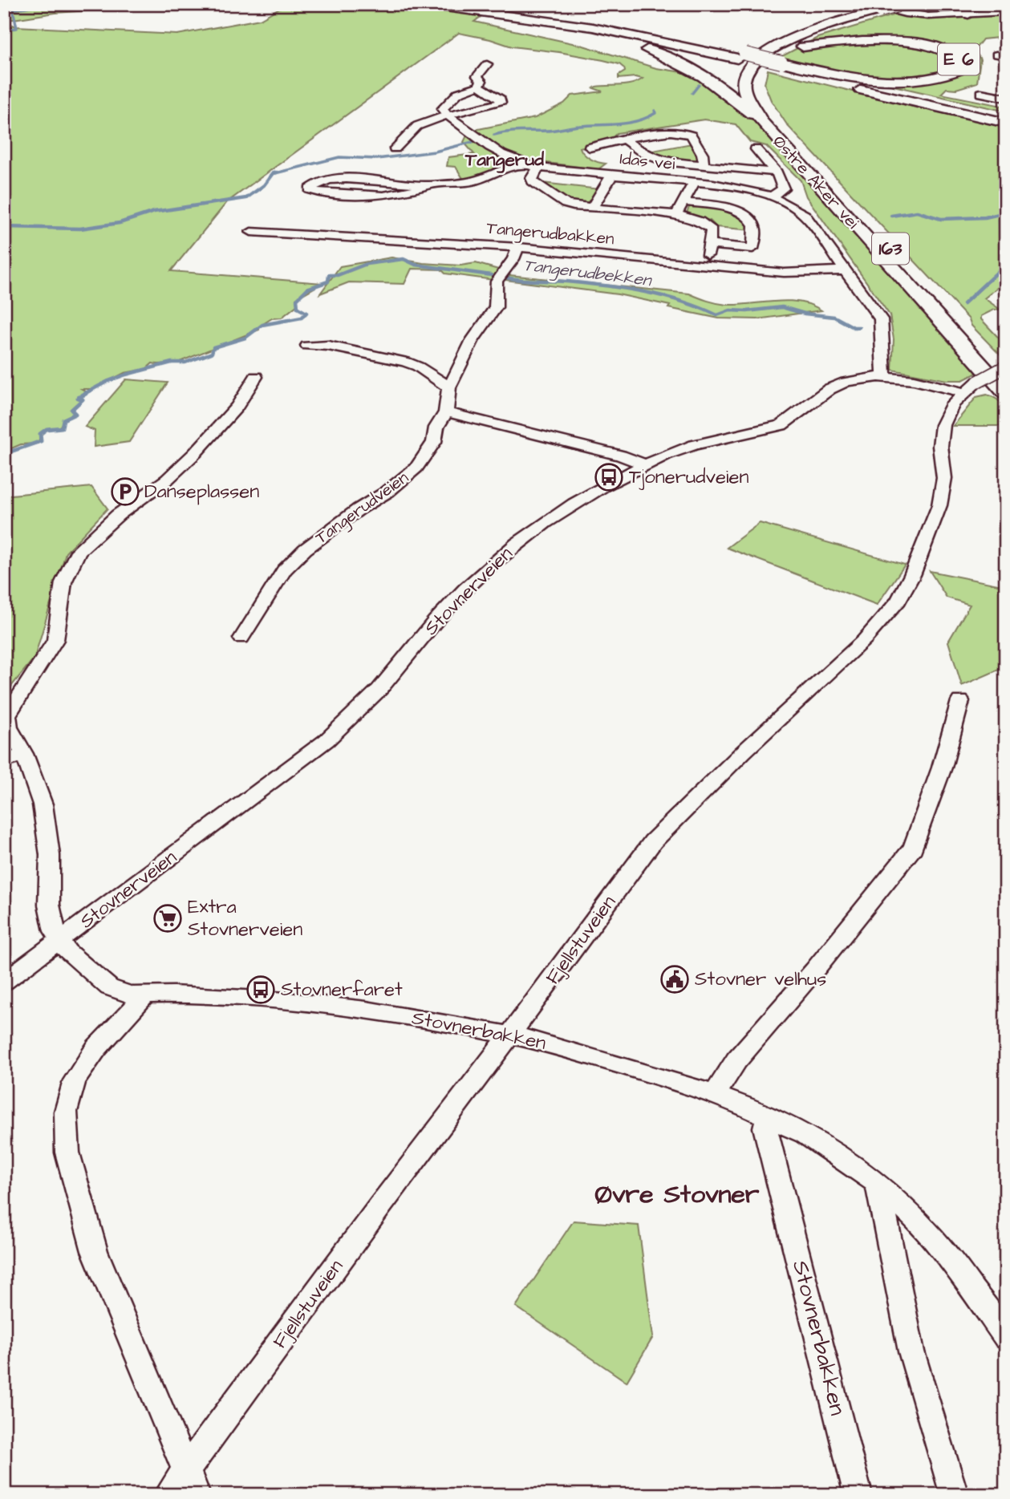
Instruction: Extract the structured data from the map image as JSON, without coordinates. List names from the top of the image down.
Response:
{
  "streets": {
    "highway": ["E 6", "Østre Aker vei", "163"],
    "street": [
      "Idas vei",
      "Tangerudbakken",
      "Tangerudveien",
      "Stovnerveien",
      "Fjellstuveien",
      "Stovnerbakken"
    ]
  },
  "crossings": [
    ["E 6", "Østre Aker vei"],
    ["E 6", "163"],
    ["Idas vei", "Tangerudbakken"],
    ["Idas vei", "Stovnerveien"],
    ["Østre Aker vei", "163"],
    ["Tangerudbakken", "Tangerudveien"],
    ["Stovnerveien", "Fjellstuveien"],
    ["Stovnerveien", "Stovnerbakken"],
    ["Fjellstuveien", "Stovnerbakken"]
  ],
  "districts": ["Tangerud", "Øvre Stovner"],
  "water": ["Tangerudbekken"],
  "places": {
    "bus stop": ["Tjonerudveien", "Stovnerfaret"],
    "parking": ["Danseplassen"],
    "supermarket": ["Extra Stovnerveien"],
    "public building": ["Stovner velhus"]
  }
}
